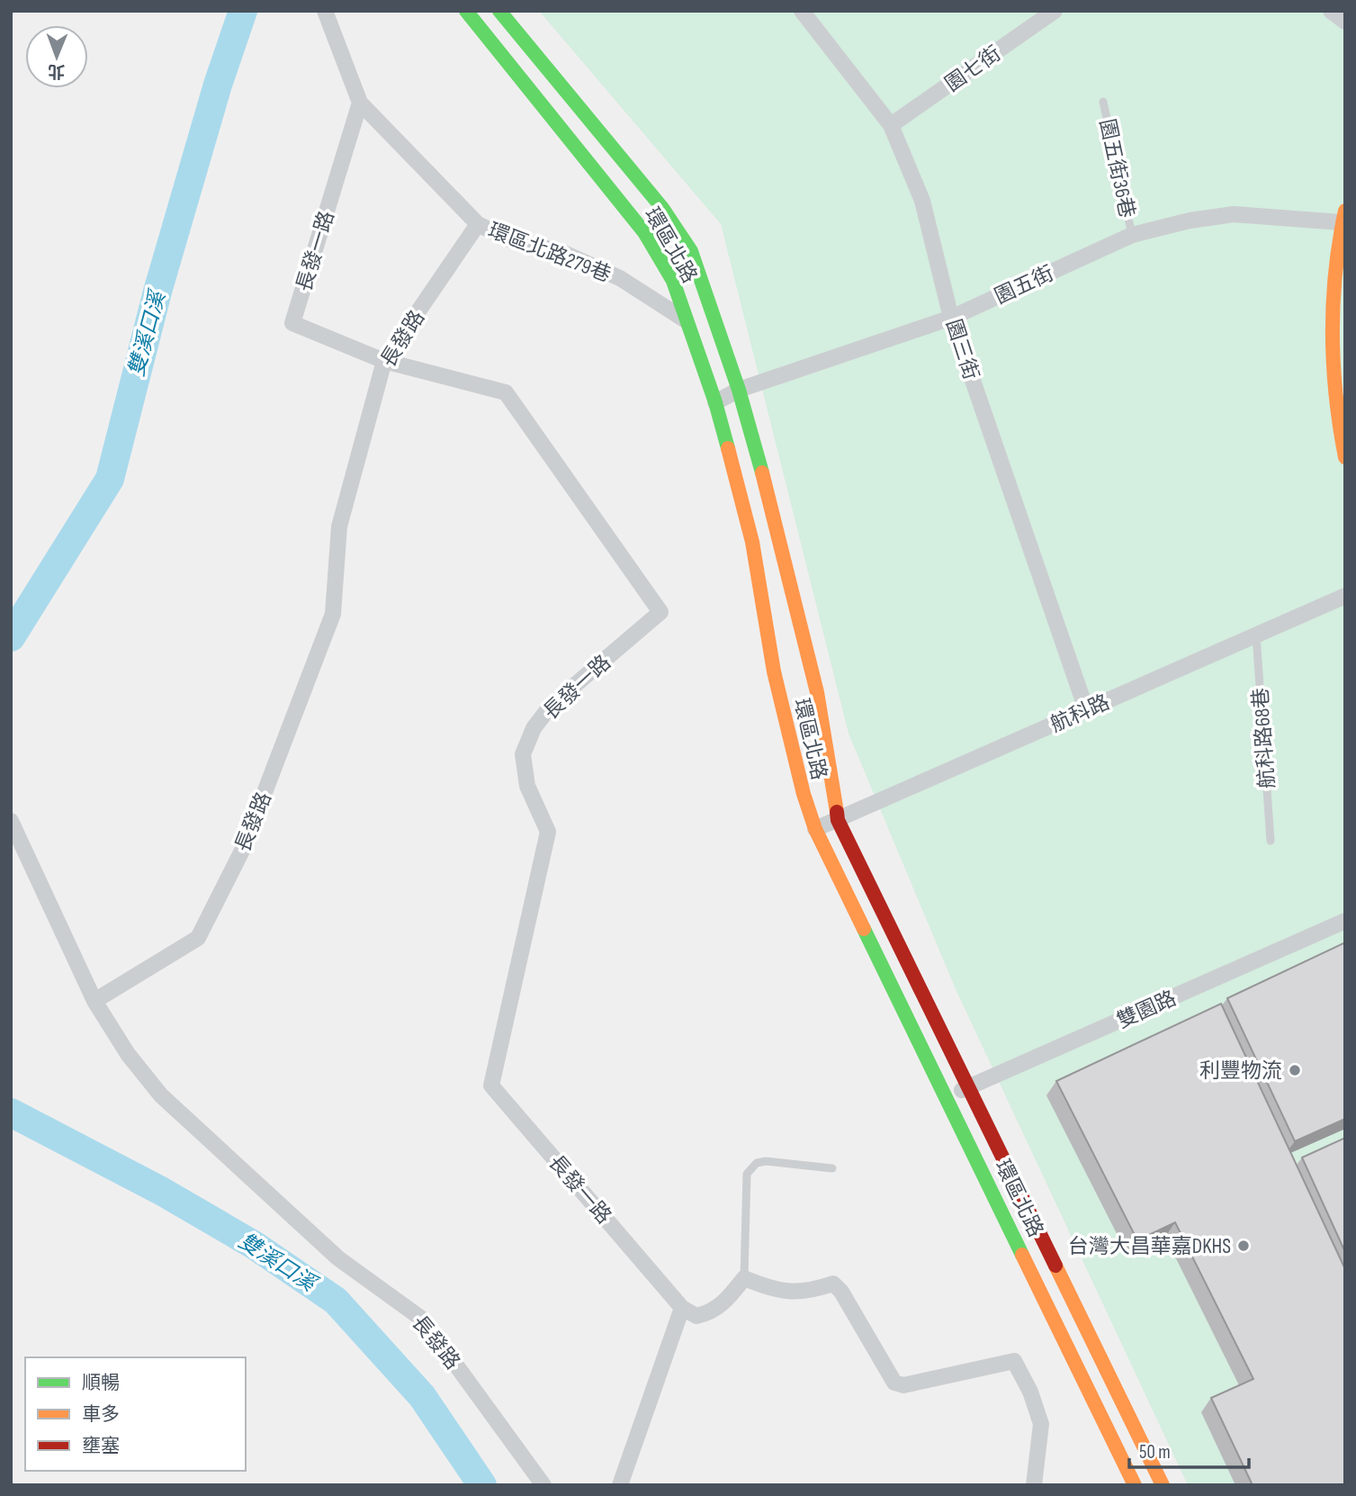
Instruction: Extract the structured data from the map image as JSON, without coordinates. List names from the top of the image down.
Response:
{
  "streets": {
    "street": [
      "園七街",
      "環區北路",
      "長發一路",
      "環區北路279巷",
      "園五街",
      "長發路",
      "園三街",
      "航科路",
      "雙園路"
    ],
    "lane": ["園五街36巷", "航科路68巷"]
  },
  "crossings": [
    ["園七街", "園三街"],
    ["園五街36巷", "園五街"],
    ["環區北路", "環區北路279巷"],
    ["環區北路", "園五街"],
    ["環區北路", "航科路"],
    ["環區北路", "雙園路"],
    ["長發一路", "長發路"],
    ["環區北路279巷", "長發路"],
    ["園五街", "園三街"],
    ["園三街", "航科路"],
    ["航科路", "航科路68巷"]
  ],
  "water": ["雙溪口溪"],
  "places": ["利豐物流", "台灣大昌華嘉DKHS"],
  "legend": ["順暢", "車多", "壅塞"],
  "scale_bar": "50 m",
  "north": "bottom"
}
